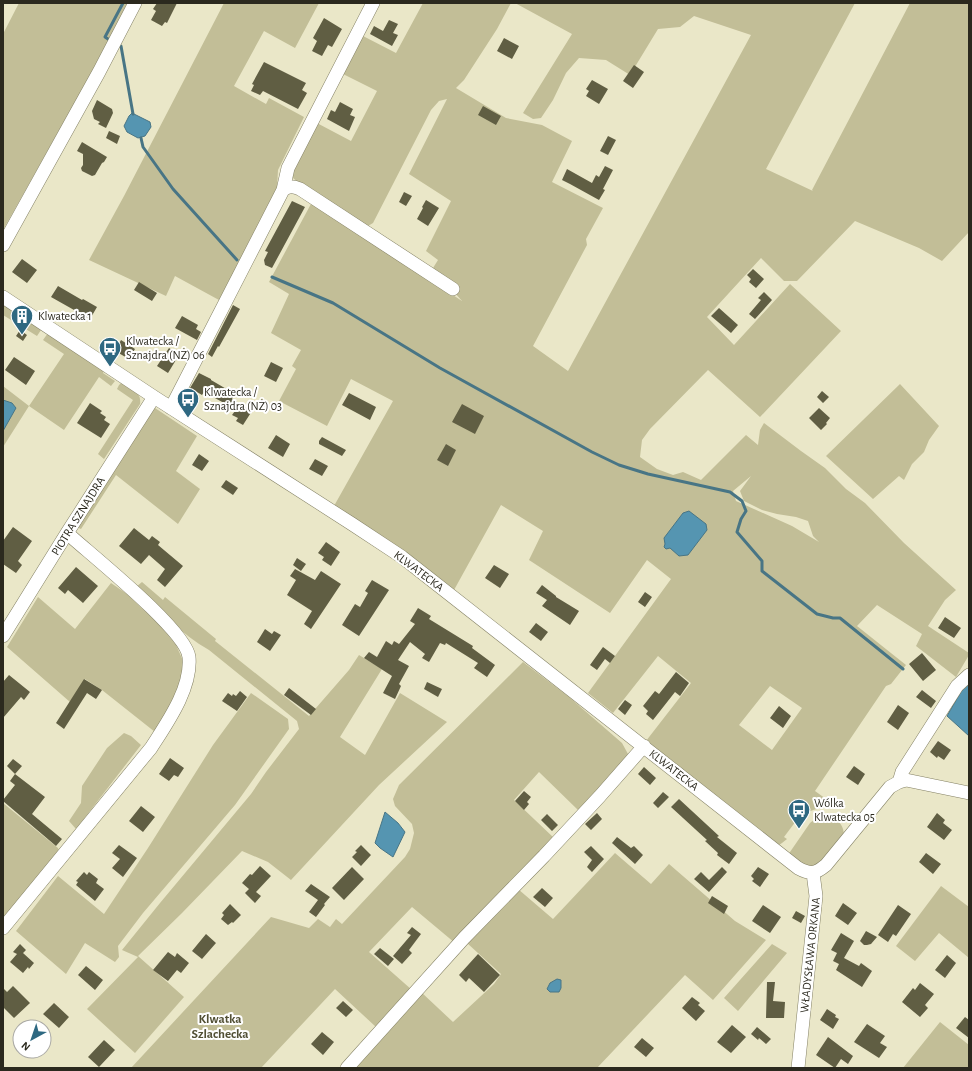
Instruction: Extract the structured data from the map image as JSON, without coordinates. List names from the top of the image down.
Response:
{
  "streets": {
    "street": ["PIOTRA SZNAJDRA", "KLWATECKA", "WŁADYSŁAWA ORKANA"]
  },
  "crossings": [
    ["PIOTRA SZNAJDRA", "KLWATECKA"],
    ["KLWATECKA", "WŁADYSŁAWA ORKANA"]
  ],
  "districts": ["Klwatka Szlachecka"],
  "places": {
    "building": ["Klwatecka 1"],
    "bus stop": ["Klwatecka / Sznajdra (NŻ) 06", "Klwatecka / Sznajdra (NŻ) 03", "Wólka Klwatecka 05"]
  },
  "north": "bottom left"
}
